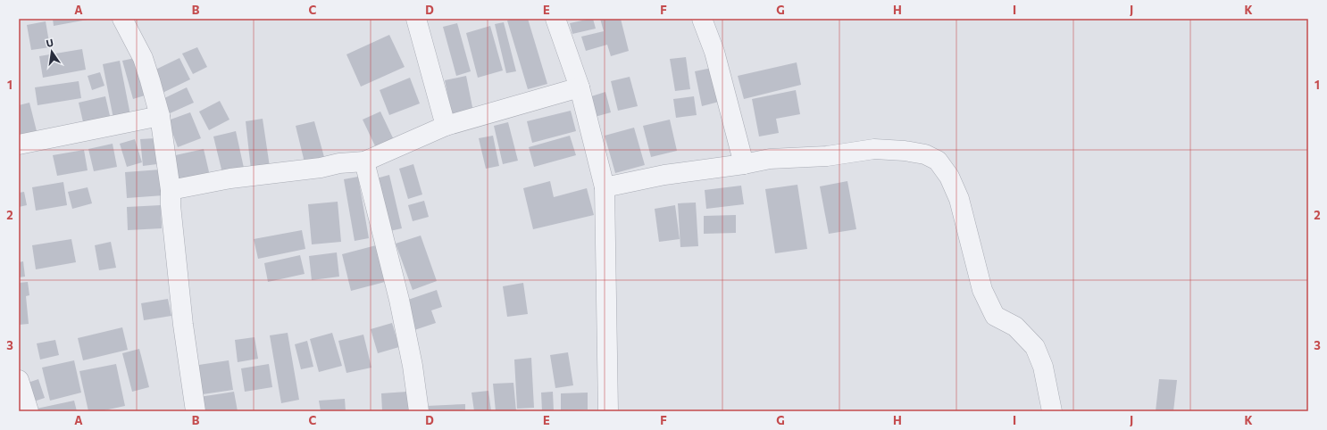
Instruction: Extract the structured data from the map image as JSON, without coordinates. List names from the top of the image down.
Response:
{
  "north": "top",
  "grid": {
    "columns": [
      "A",
      "B",
      "C",
      "D",
      "E",
      "F",
      "G",
      "H",
      "I",
      "J",
      "K"
    ],
    "rows": ["1", "2", "3"]
  }
}
